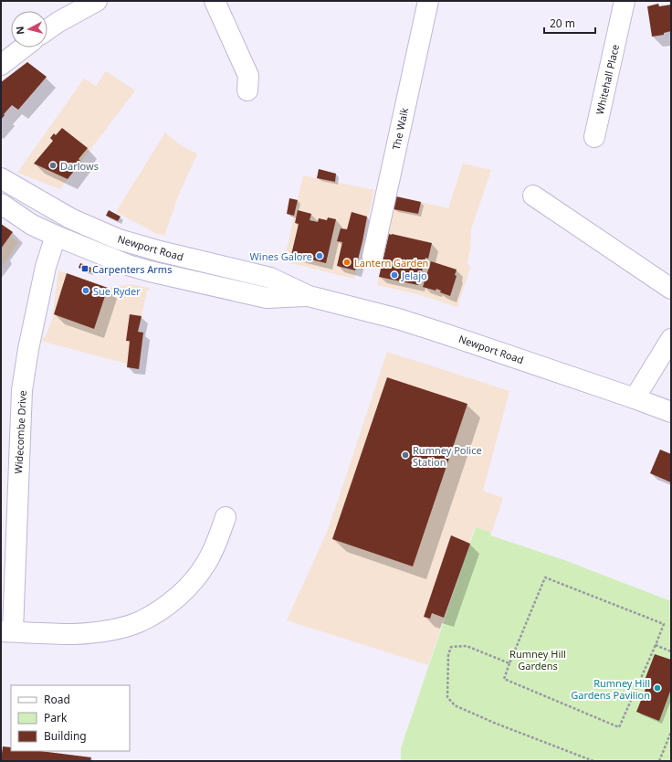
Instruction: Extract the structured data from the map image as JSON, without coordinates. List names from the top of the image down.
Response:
{
  "streets": {
    "street": [
      "Whitehall Place",
      "The Walk",
      "Newport Road",
      "Widecombe Drive"
    ]
  },
  "crossings": [
    ["Newport Road", "Widecombe Drive"]
  ],
  "parks": ["Rumney Hill Gardens"],
  "places": {
    "other": [
      "Darlows",
      "Wines Galore",
      "Lantern Garden",
      "Jelajo",
      "Sue Ryder",
      "Rumney Police Station",
      "Rumney Hill Gardens Pavilion"
    ],
    "transit": ["Carpenters Arms"]
  },
  "legend": ["Road", "Park", "Building"],
  "scale_bar": "20 m",
  "north": "left"
}
